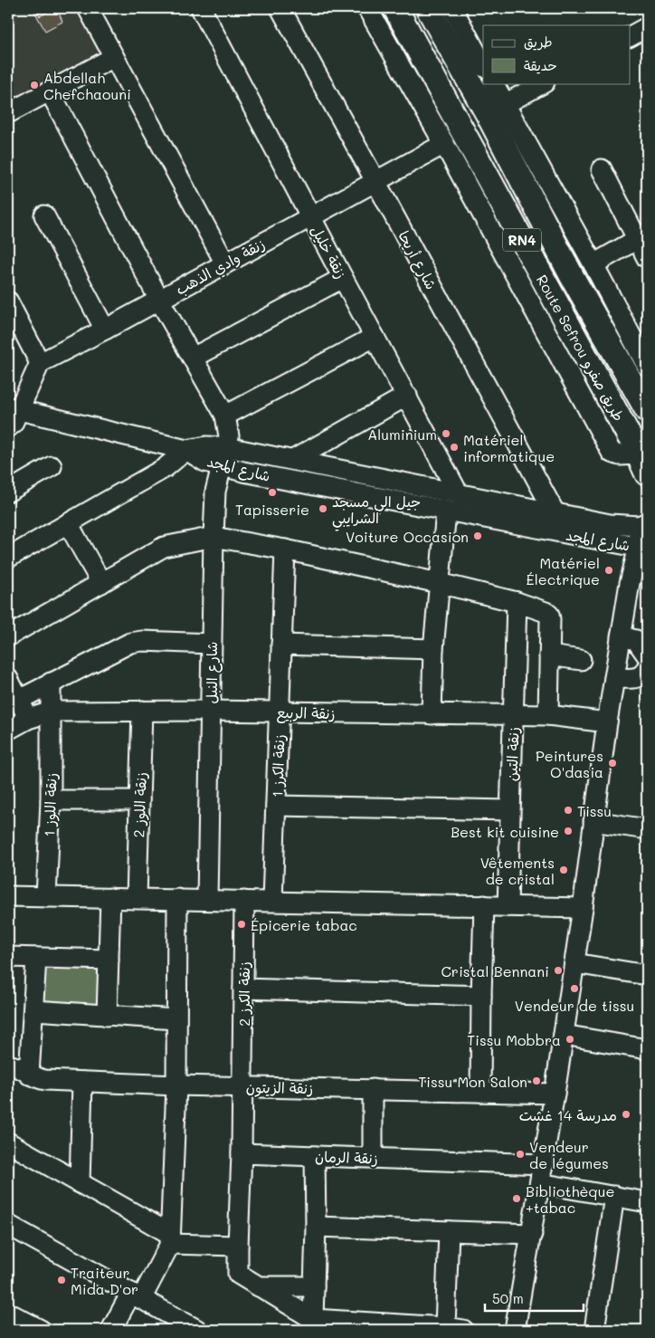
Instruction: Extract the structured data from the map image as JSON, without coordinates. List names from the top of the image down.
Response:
{
  "streets": {
    "main road": ["RN4", "Route Sefrou طريق صفرو"],
    "street": [
      "زنقة خليل",
      "شارع أريحا",
      "زنقة وادي الذهب",
      "شارع المجد",
      "شارع النبل",
      "زنقة الربيع",
      "زنقة التين",
      "زنقة الكرز 1",
      "زنقة اللوز 1",
      "زنقة اللوز 2",
      "زنقة الكرز 2",
      "زنقة الزيتون",
      "زنقة الرمان"
    ]
  },
  "crossings": [
    ["زنقة خليل", "زنقة وادي الذهب"],
    ["زنقة خليل", "شارع المجد"],
    ["شارع أريحا", "زنقة وادي الذهب"],
    ["شارع أريحا", "شارع المجد"],
    ["شارع المجد", "شارع النبل"],
    ["شارع النبل", "زنقة الربيع"],
    ["زنقة الربيع", "زنقة التين"],
    ["زنقة الربيع", "زنقة الكرز 1"],
    ["زنقة الربيع", "زنقة اللوز 1"],
    ["زنقة الربيع", "زنقة اللوز 2"],
    ["زنقة الكرز 2", "زنقة الزيتون"],
    ["زنقة الكرز 2", "زنقة الرمان"]
  ],
  "places": [
    "Abdellah Chefchaouni",
    "Aluminium",
    "Matériel informatique",
    "Tapisserie",
    "جيل الي مسجد الشرايبي",
    "Voiture Occasion",
    "Matériel Électrique",
    "Peintures O'dasia",
    "Tissu",
    "Best kit cuisine",
    "Vêtements de cristal",
    "Épicerie tabac",
    "Cristal Bennani",
    "Vendeur de tissu",
    "Tissu Mobbra",
    "Tissu Mon Salon",
    "مدرسة 14 غشت",
    "Vendeur de légumes",
    "Bibliothèque +tabac",
    "Traiteur Mida D'or"
  ],
  "legend": ["طريق", "حديقة"],
  "scale_bar": "50 m"
}
